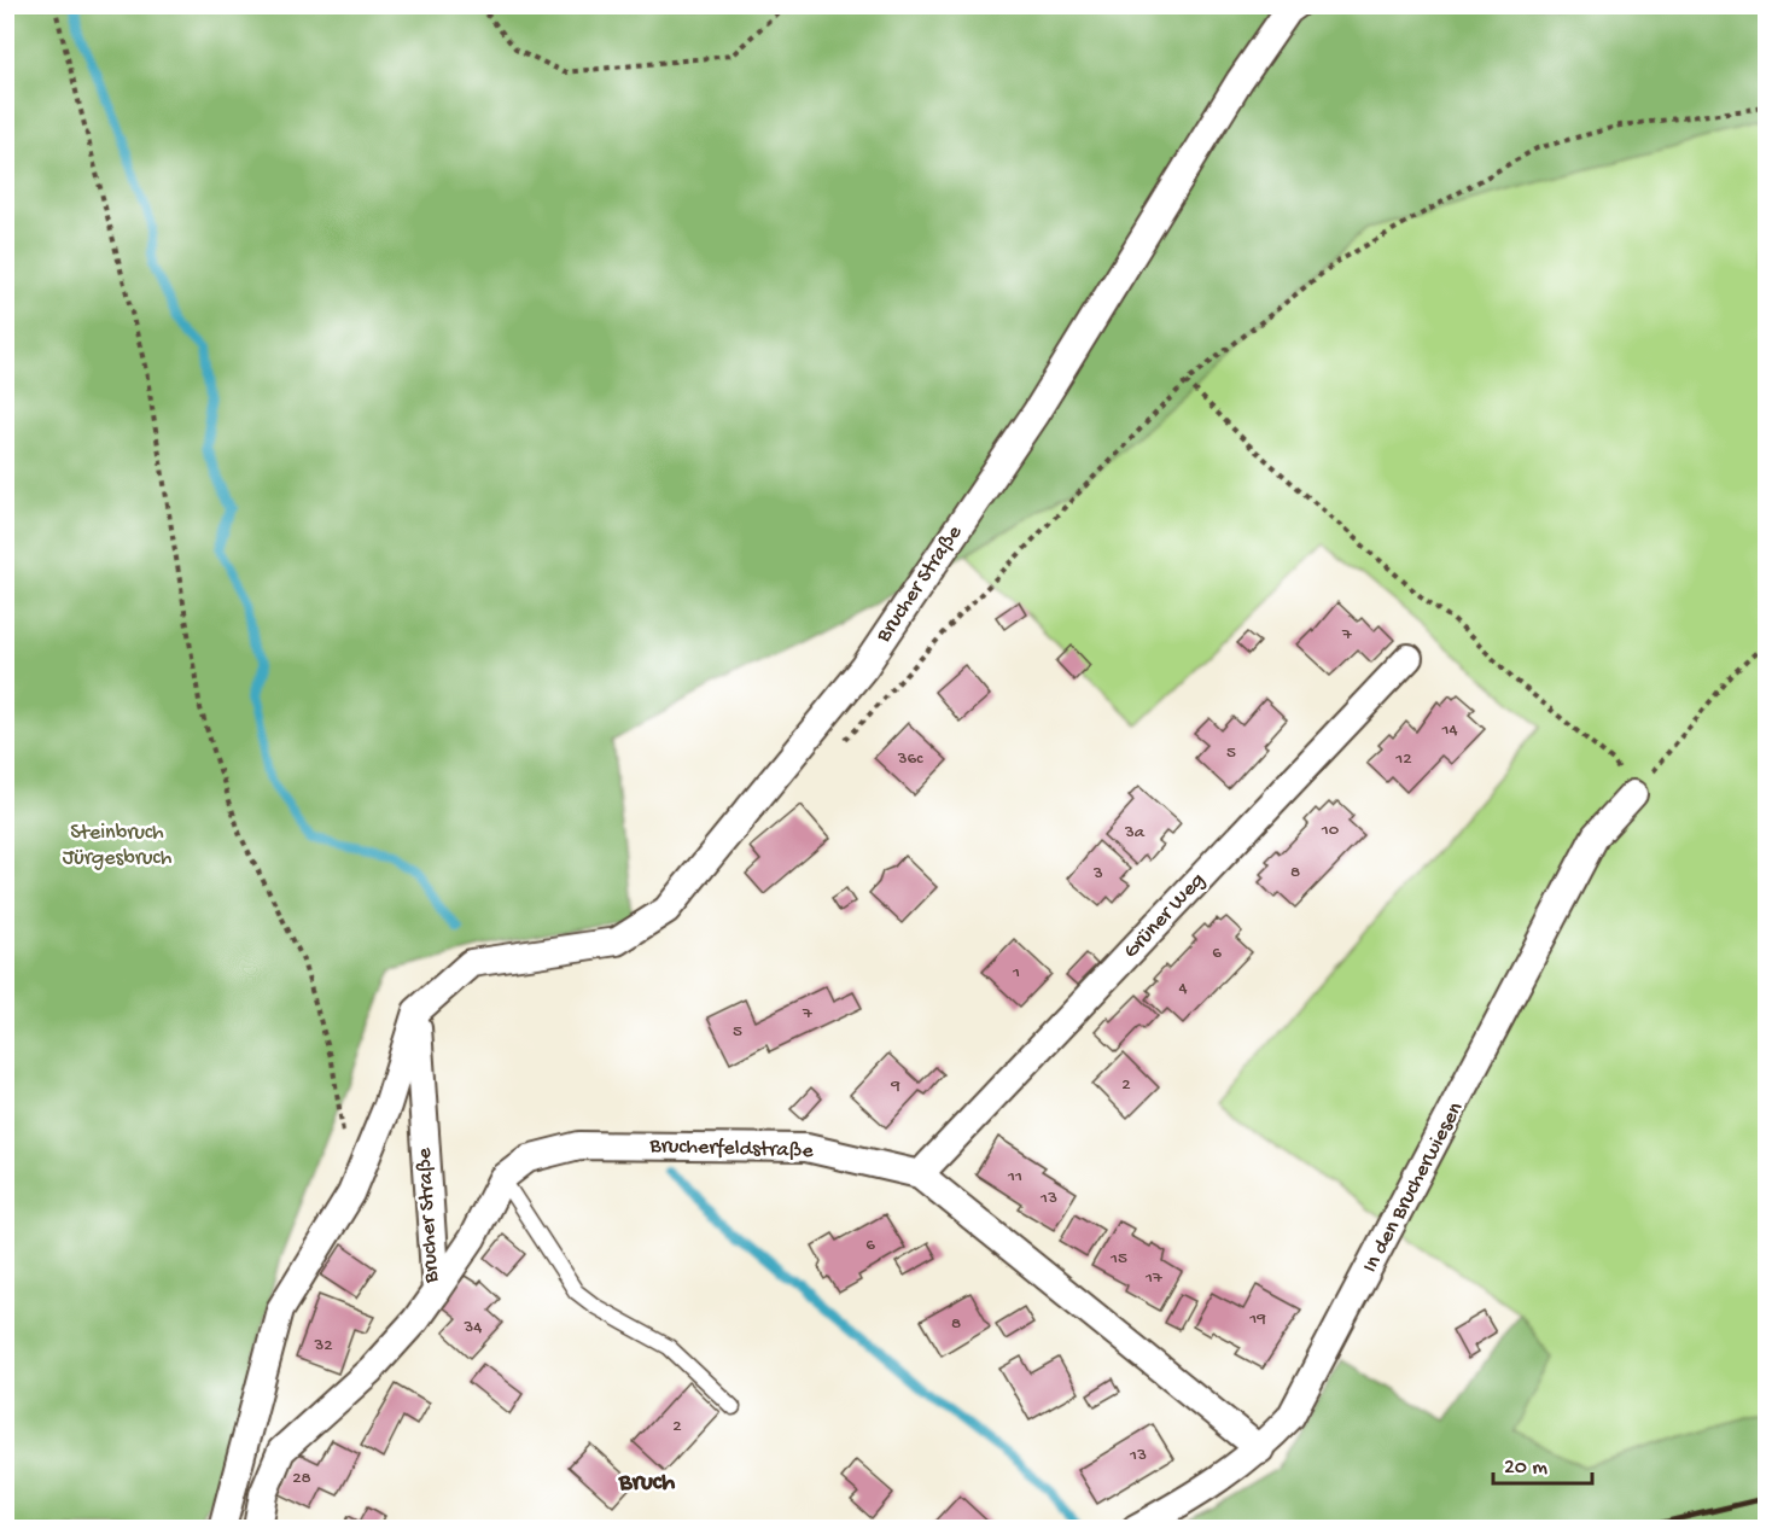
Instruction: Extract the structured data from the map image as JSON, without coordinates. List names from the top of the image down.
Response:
{
  "streets": {
    "street": [
      "Brucher Straße",
      "Grüner Weg",
      "Brucherfeldstraße",
      "In den Brucherwiesen"
    ]
  },
  "crossings": [
    ["Brucher Straße", "Brucherfeldstraße"],
    ["Grüner Weg", "Brucherfeldstraße"],
    ["Brucherfeldstraße", "In den Brucherwiesen"]
  ],
  "districts": ["Bruch"],
  "parks": ["Steinbruch Jürgesbruch"],
  "house_numbers": [
    "7",
    "14",
    "5",
    "36c",
    "12",
    "10",
    "3a",
    "8",
    "3",
    "6",
    "1",
    "4",
    "7",
    "5",
    "2",
    "9",
    "11",
    "13",
    "6",
    "15",
    "17",
    "19",
    "8",
    "34",
    "32",
    "2",
    "13",
    "28"
  ],
  "scale_bar": "20 m"
}
